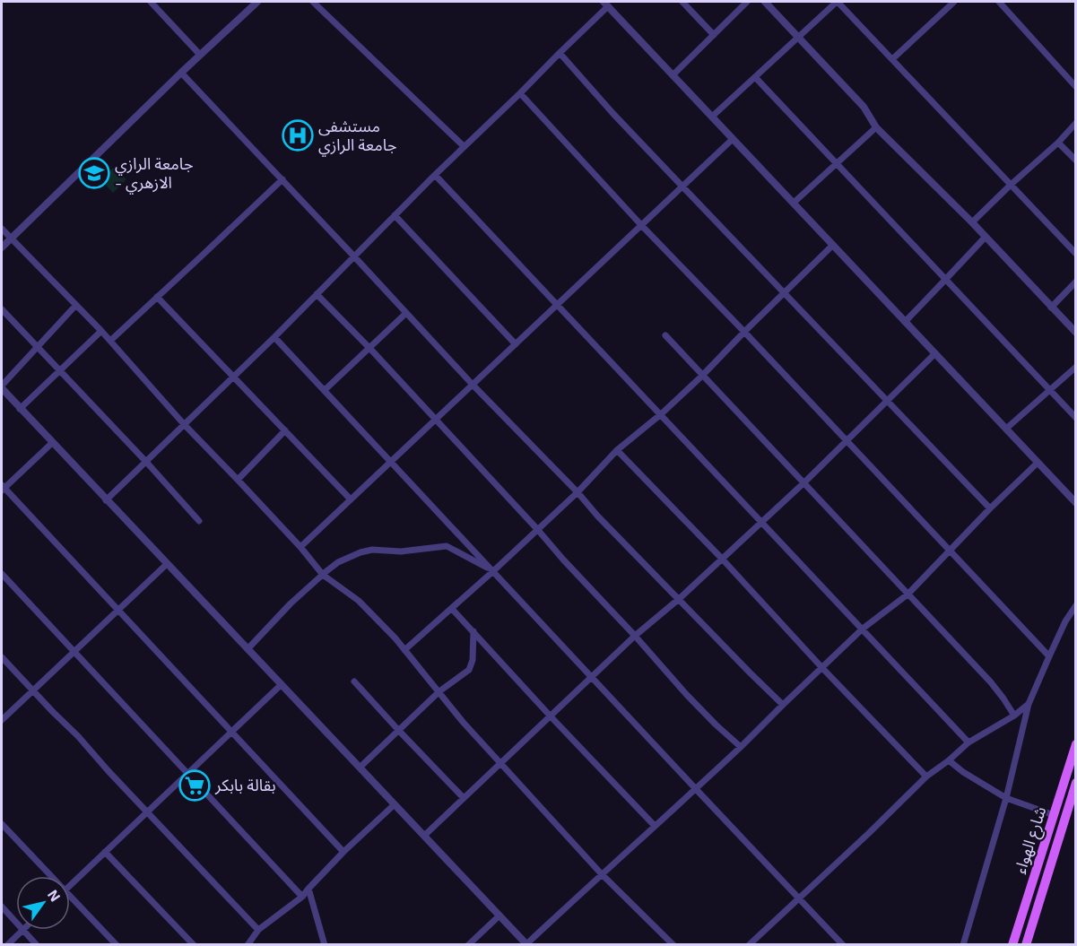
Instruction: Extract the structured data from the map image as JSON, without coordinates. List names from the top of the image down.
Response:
{
  "streets": {
    "main road": ["شارع الهواء"]
  },
  "places": {
    "hospital": ["مستشفى جامعة الرازي"],
    "school or university": ["جامعة الرازي - الازهري"],
    "supermarket": ["بقالة بابكر"]
  },
  "north": "top right"
}
